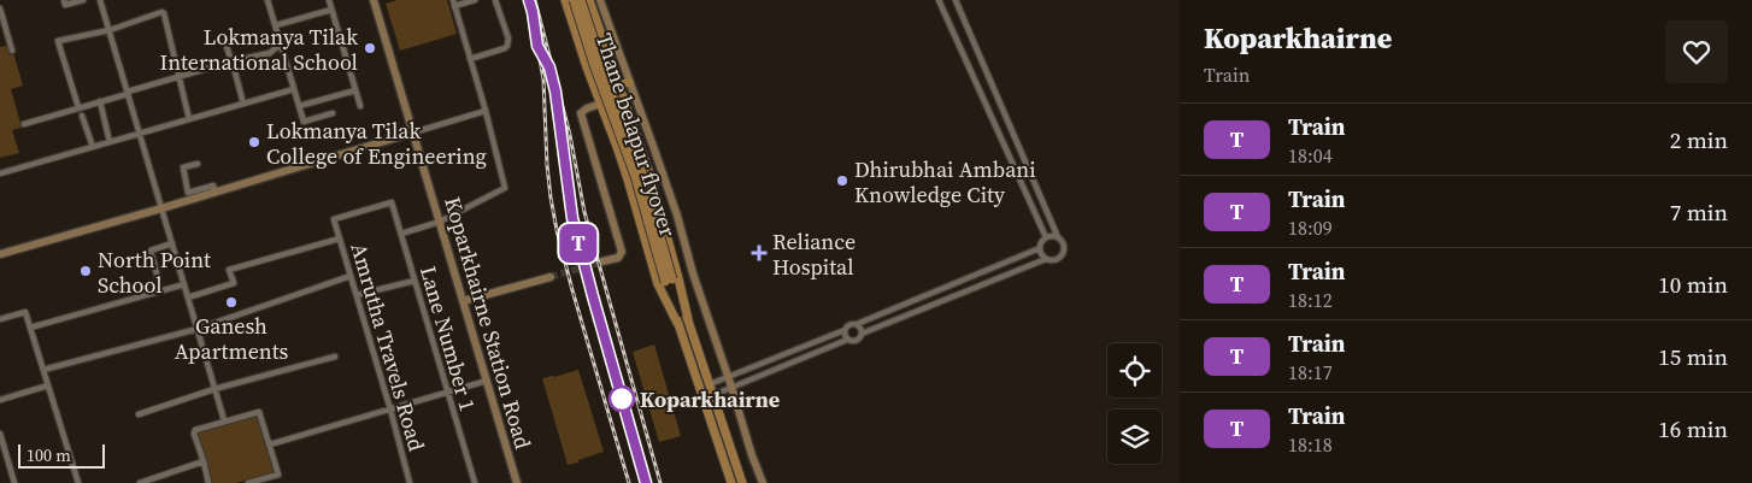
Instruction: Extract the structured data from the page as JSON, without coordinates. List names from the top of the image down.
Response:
{
  "streets": {
    "main road": ["Thane belapur flyover"],
    "street": ["Koparkhairne Station Road", "Lane Number 1", "Amrutha Travels Road"]
  },
  "crossings": [
    ["Lane Number 1", "Amrutha Travels Road"]
  ],
  "places": {
    "other": [
      "Lokmanya Tilak International School",
      "Lokmanya Tilak College of Engineering",
      "Dhirubhai Ambani Knowledge City",
      "North Point School",
      "Ganesh Apartments",
      "Koparkhairne"
    ],
    "health": ["Reliance Hospital"]
  },
  "scale_bar": "100 m",
  "page": {
    "on_map": "T",
    "heading": ["Koparkhairne", "Train"],
    "list": [
      {
        "mark": "T",
        "name": "Train",
        "note": "18:04",
        "value": "2 min"
      },
      {
        "mark": "T",
        "name": "Train",
        "note": "18:09",
        "value": "7 min"
      },
      {
        "mark": "T",
        "name": "Train",
        "note": "18:12",
        "value": "10 min"
      },
      {
        "mark": "T",
        "name": "Train",
        "note": "18:17",
        "value": "15 min"
      },
      {
        "mark": "T",
        "name": "Train",
        "note": "18:18",
        "value": "16 min"
      }
    ],
    "scale": "100 m"
  }
}
